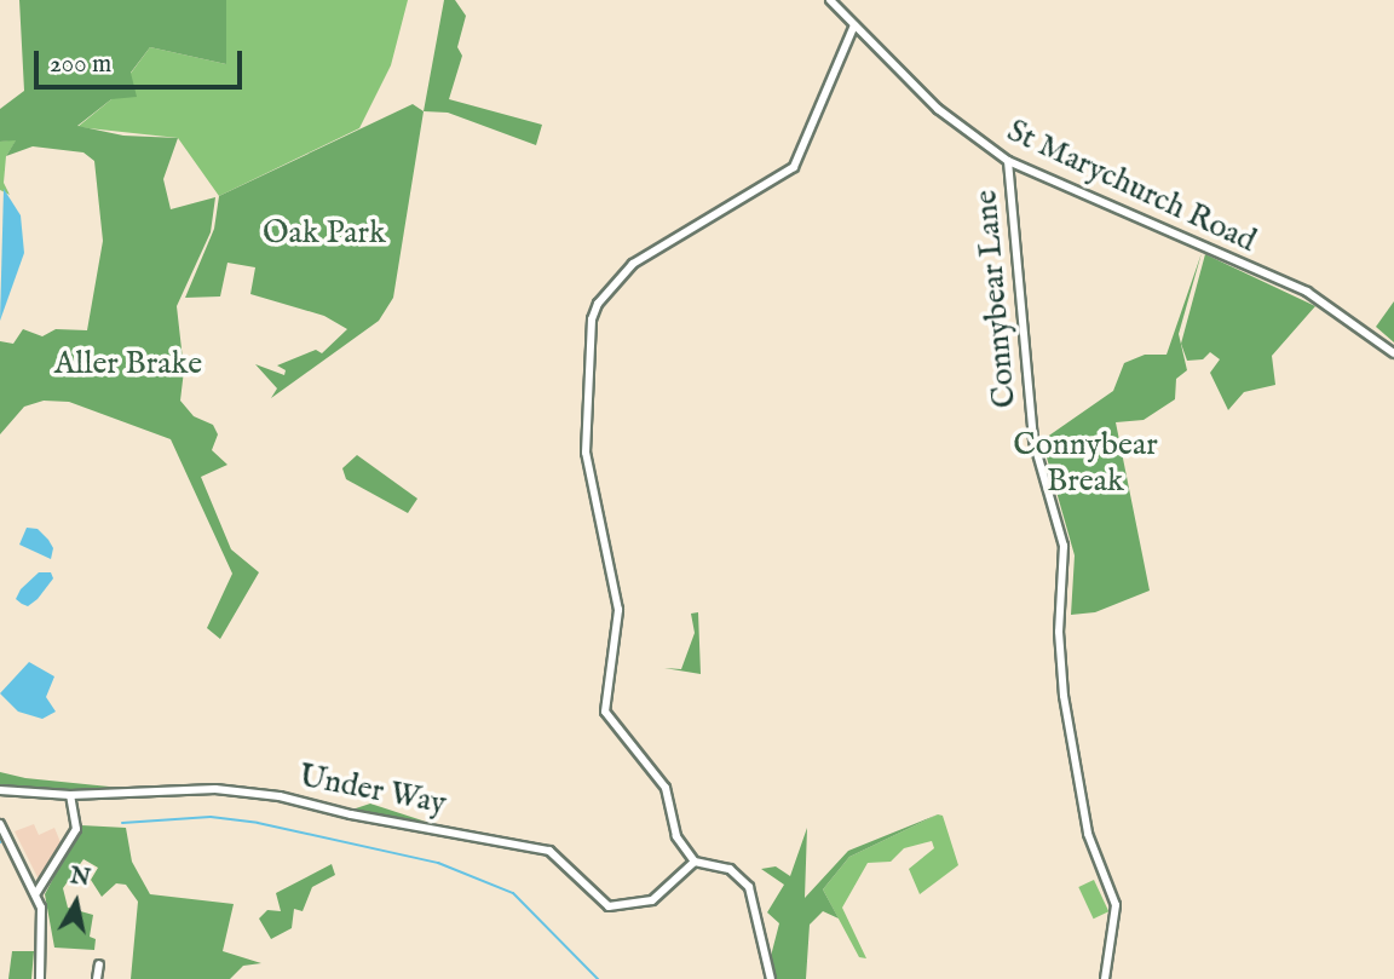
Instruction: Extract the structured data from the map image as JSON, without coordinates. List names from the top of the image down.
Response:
{
  "streets": {
    "street": ["St Marychurch Road", "Connybear Lane", "Under Way"]
  },
  "crossings": [
    ["St Marychurch Road", "Connybear Lane"]
  ],
  "parks": ["Oak Park", "Aller Brake", "Connybear Break"],
  "scale_bar": "200 m",
  "north": "top"
}
